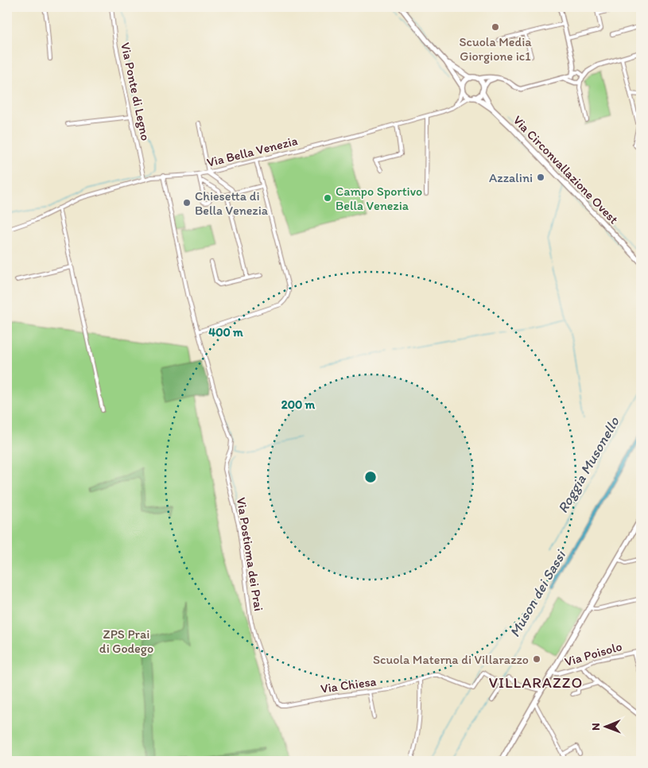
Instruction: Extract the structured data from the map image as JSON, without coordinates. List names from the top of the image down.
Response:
{
  "streets": {
    "main road": ["Via Circonvallazione Ovest"],
    "street": [
      "Via Ponte di Legno",
      "Via Bella Venezia",
      "Via Postioma dei Prai",
      "Via Poisolo",
      "Via Chiesa"
    ]
  },
  "crossings": [
    ["Via Ponte di Legno", "Via Bella Venezia"],
    ["Via Bella Venezia", "Via Circonvallazione Ovest"],
    ["Via Bella Venezia", "Via Postioma dei Prai"],
    ["Via Postioma dei Prai", "Via Chiesa"]
  ],
  "districts": ["VILLARAZZO"],
  "water": ["Roggia Musonello", "Muson dei Sassi"],
  "parks": ["ZPS Prai di Godego"],
  "places": [
    "Scuola Media Giorgione ic1",
    "Azzalini",
    "Campo Sportivo Bella Venezia",
    "Chiesetta di Bella Venezia",
    "Scuola Materna di Villarazzo"
  ],
  "north": "left",
  "rings": ["400 m", "200 m"]
}
